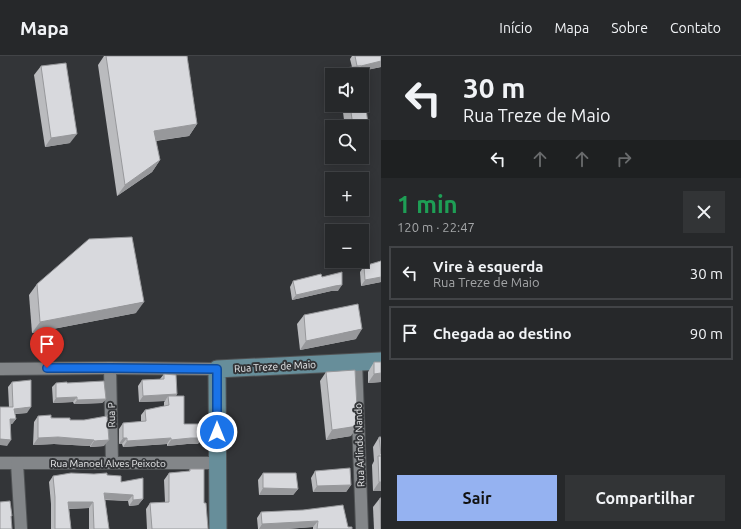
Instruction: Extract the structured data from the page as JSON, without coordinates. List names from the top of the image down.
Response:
{
  "streets": {
    "street": [
      "Rua Treze de Maio",
      "Rua P",
      "Rua Arlindo Nando",
      "Rua Manoel Alves Peixoto"
    ]
  },
  "crossings": [
    ["Rua Treze de Maio", "Rua P"],
    ["Rua Treze de Maio", "Rua Arlindo Nando"],
    ["Rua P", "Rua Manoel Alves Peixoto"]
  ],
  "page": {
    "header": "Mapa",
    "nav": [
      "Início",
      "Mapa",
      "Sobre",
      "Contato"
    ],
    "turn": ["30 m", "Rua Treze de Maio"],
    "map_buttons": ["+", "−"],
    "heading": ["1 min", "120 m · 22:47"],
    "list": [
      {
        "name": "Vire à esquerda",
        "note": "Rua Treze de Maio",
        "value": "30 m"
      },
      {
        "name": "Chegada ao destino",
        "value": "90 m"
      }
    ],
    "buttons": ["Sair", "Compartilhar"]
  }
}
